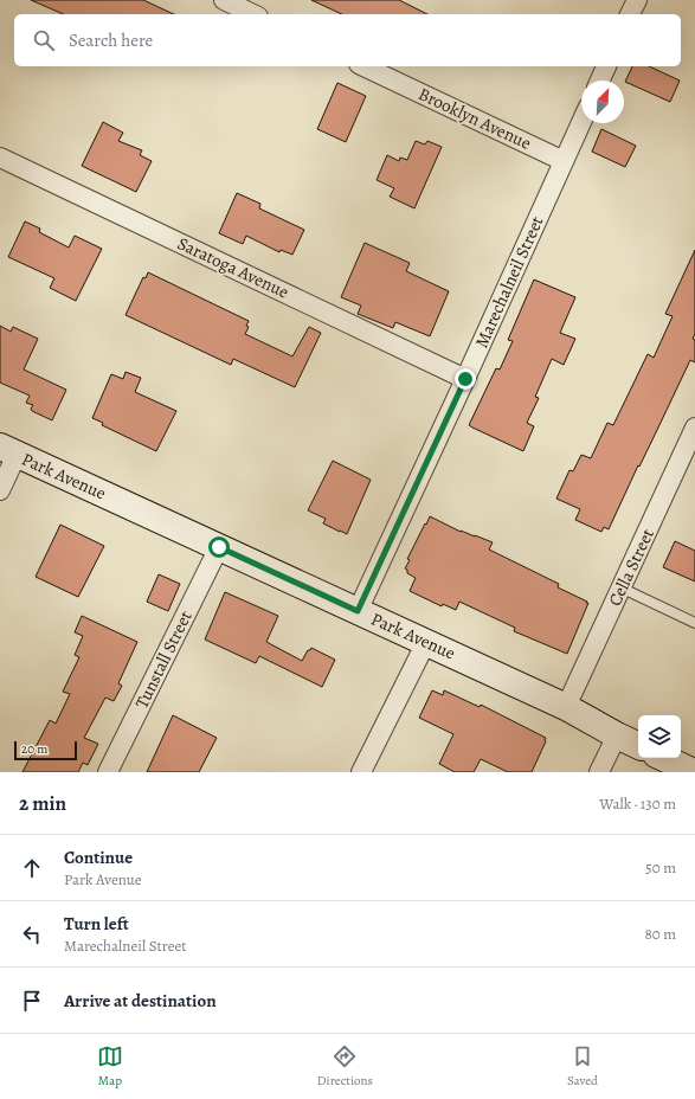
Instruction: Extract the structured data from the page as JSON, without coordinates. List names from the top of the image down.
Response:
{
  "streets": {
    "main road": ["Park Avenue"],
    "street": [
      "Brooklyn Avenue",
      "Saratoga Avenue",
      "Marechalneil Street",
      "Cella Street",
      "Tunstall Street"
    ]
  },
  "crossings": [
    ["Brooklyn Avenue", "Marechalneil Street"],
    ["Saratoga Avenue", "Marechalneil Street"],
    ["Marechalneil Street", "Park Avenue"],
    ["Park Avenue", "Cella Street"],
    ["Park Avenue", "Tunstall Street"]
  ],
  "scale_bar": "20 m",
  "north": "top right",
  "page": {
    "search": "Search here",
    "scale": "20 m",
    "heading": ["2 min", "Walk · 130 m"],
    "list": [
      ["Continue", "Park Avenue", "50 m"],
      ["Turn left", "Marechalneil Street", "80 m"],
      "Arrive at destination"
    ],
    "nav": ["Map", "Directions", "Saved"]
  }
}
